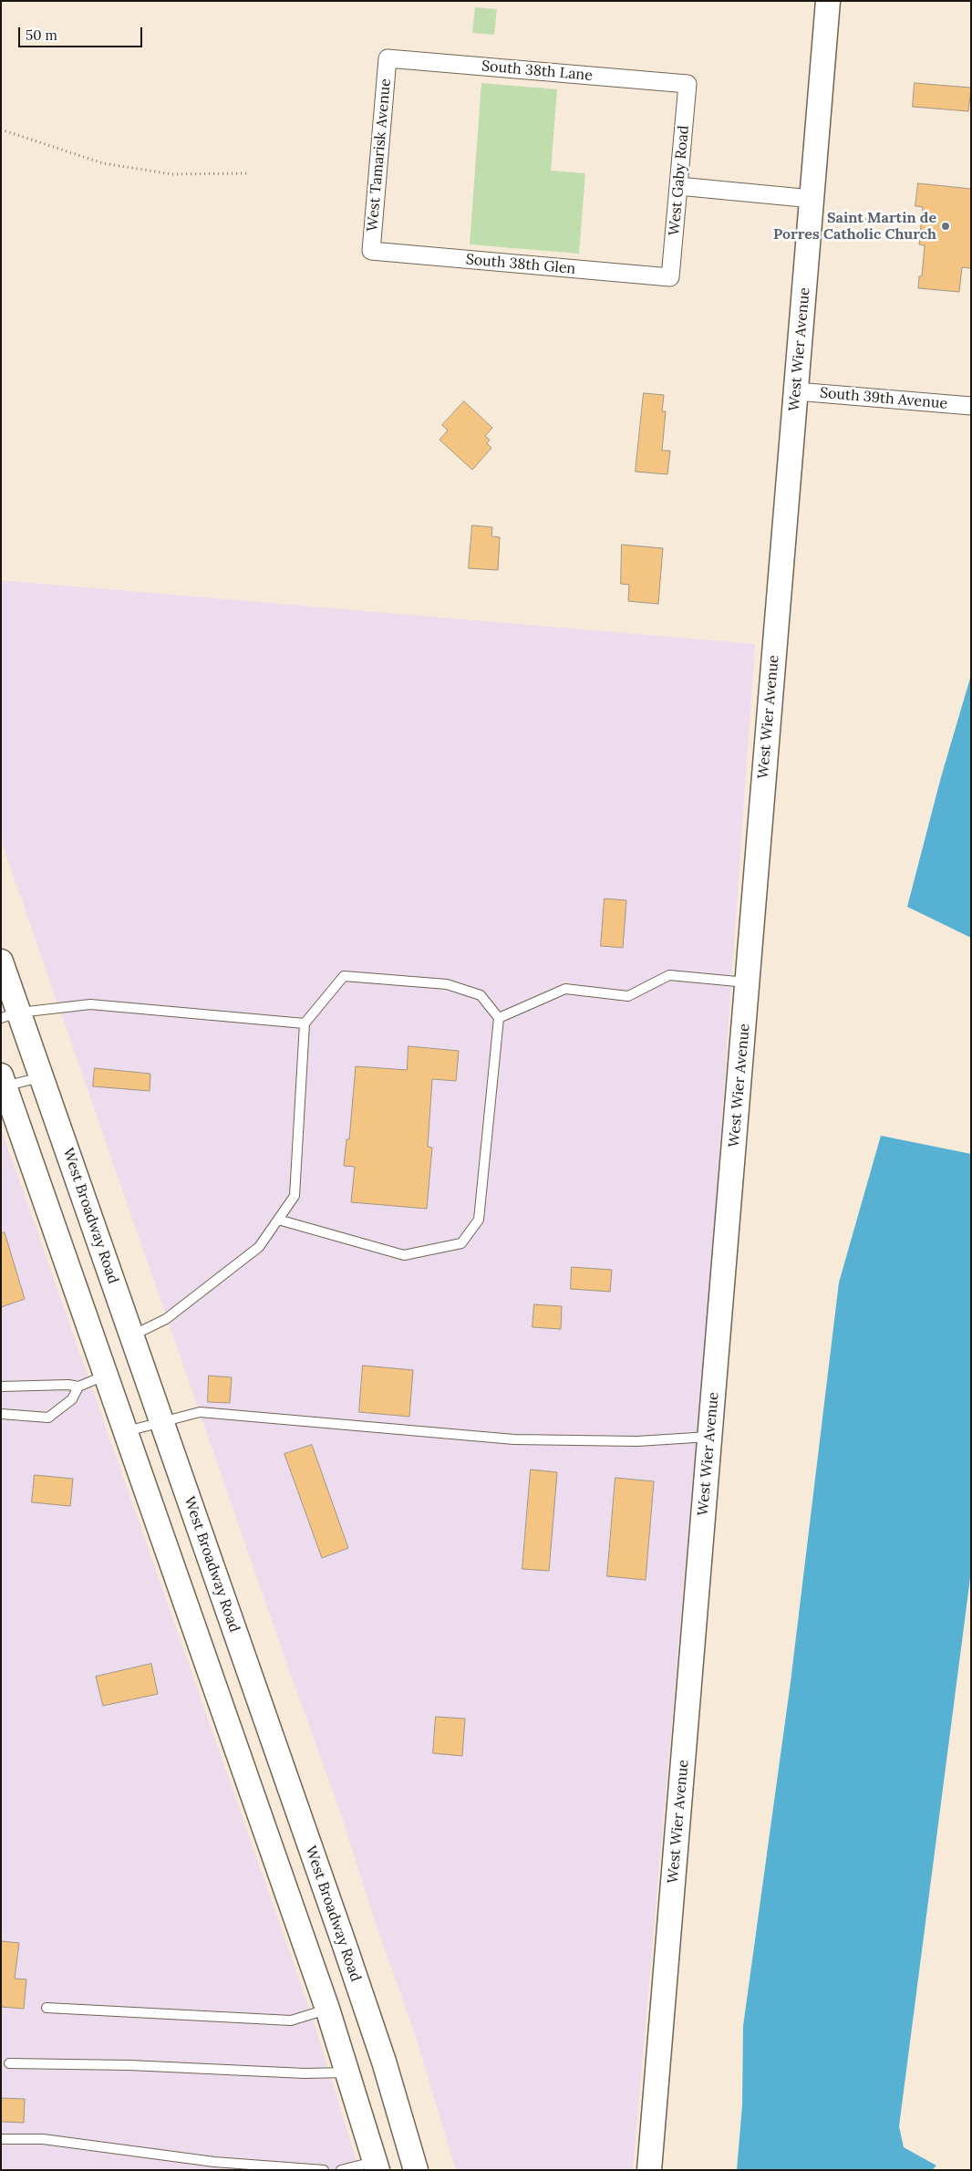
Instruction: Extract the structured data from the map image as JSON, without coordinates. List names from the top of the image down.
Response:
{
  "streets": {
    "main road": ["West Wier Avenue", "West Broadway Road"],
    "street": [
      "South 38th Lane",
      "West Tamarisk Avenue",
      "West Gaby Road",
      "South 38th Glen",
      "South 39th Avenue"
    ]
  },
  "crossings": [
    ["South 38th Lane", "West Tamarisk Avenue"],
    ["South 38th Lane", "West Gaby Road"],
    ["West Tamarisk Avenue", "South 38th Glen"],
    ["West Gaby Road", "South 38th Glen"],
    ["West Wier Avenue", "South 39th Avenue"]
  ],
  "places": ["Saint Martin de Porres Catholic Church"],
  "scale_bar": "50 m"
}
